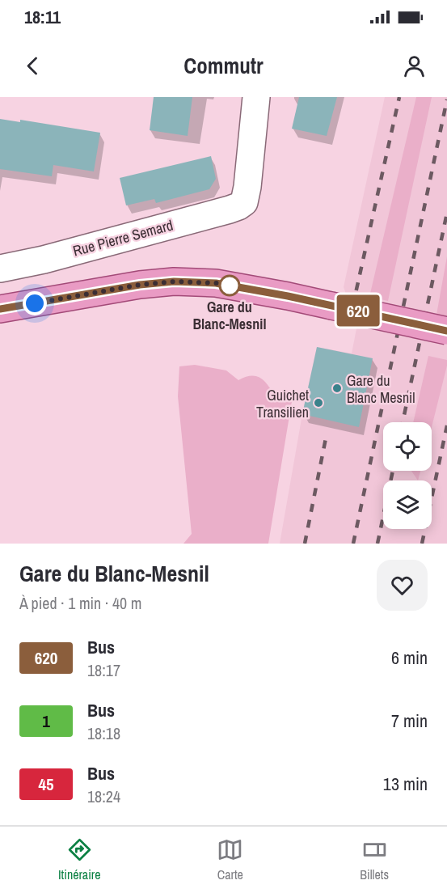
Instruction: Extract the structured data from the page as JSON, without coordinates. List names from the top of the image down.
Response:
{
  "streets": {
    "street": ["Rue Pierre Semard"]
  },
  "places": ["Gare du Blanc-Mesnil", "Gare du Blanc Mesnil", "Guichet Transilien"],
  "lines": ["bus line 620"],
  "page": {
    "status": "18:11",
    "header": "Commutr",
    "on_map": "620",
    "heading": ["Gare du Blanc-Mesnil", "À pied · 1 min · 40 m"],
    "list": [
      {
        "mark": "620",
        "name": "Bus",
        "note": "18:17",
        "value": "6 min"
      },
      {
        "mark": "1",
        "name": "Bus",
        "note": "18:18",
        "value": "7 min"
      },
      {
        "mark": "45",
        "name": "Bus",
        "note": "18:24",
        "value": "13 min"
      }
    ],
    "tabs": ["Itinéraire", "Carte", "Billets"]
  }
}
